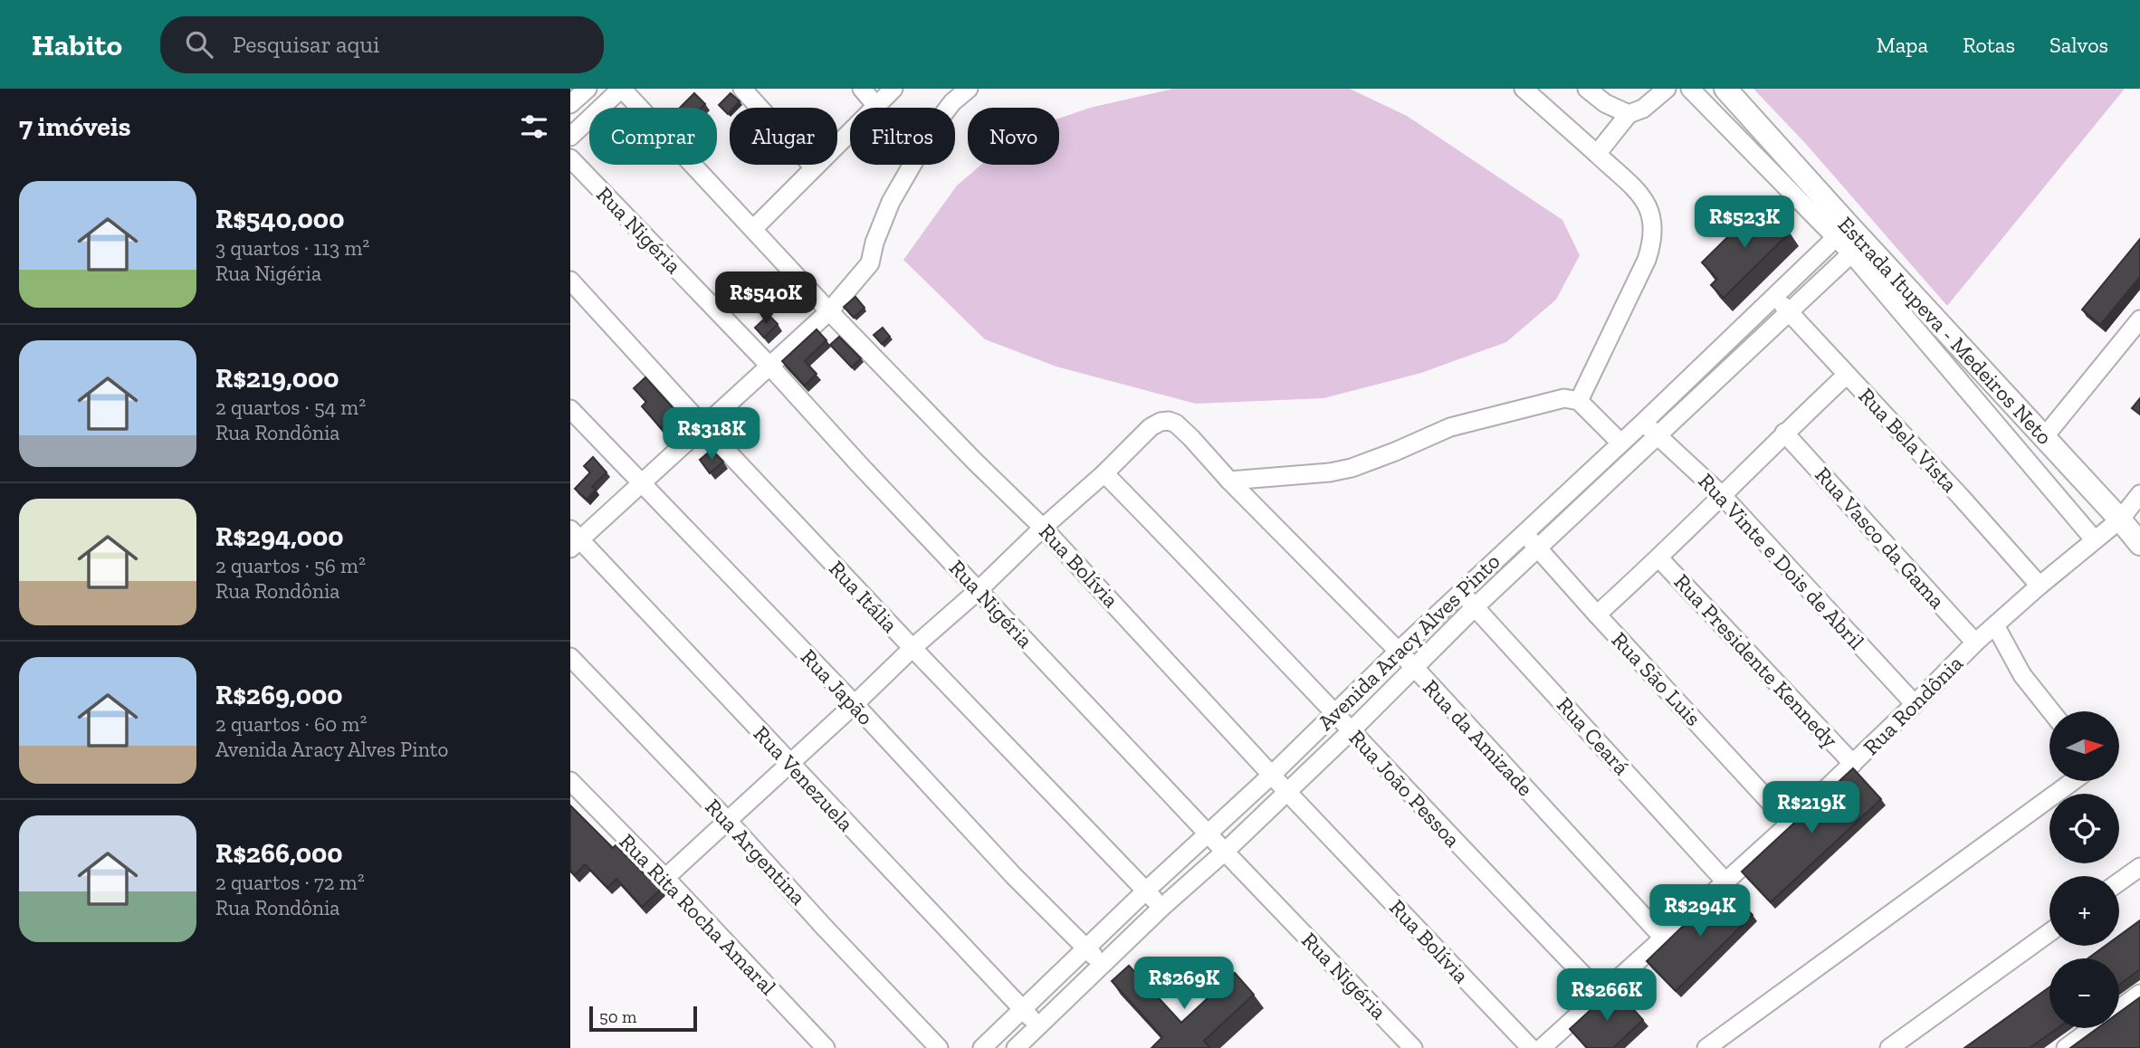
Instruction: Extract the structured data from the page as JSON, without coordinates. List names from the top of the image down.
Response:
{
  "streets": {
    "main road": ["Estrada Itupeva - Medeiros Neto"],
    "street": [
      "Rua Nigéria",
      "Rua Bela Vista",
      "Rua Vasco da Gama",
      "Rua Vinte e Dois de Abril",
      "Rua Bolívia",
      "Rua Itália",
      "Avenida Aracy Alves Pinto",
      "Rua Presidente Kennedy",
      "Rua São Luis",
      "Rua Japão",
      "Rua Rondônia",
      "Rua Ceará",
      "Rua da Amizade",
      "Rua Venezuela",
      "Rua João Pessoa",
      "Rua Argentina",
      "Rua Rita Rocha Amaral"
    ]
  },
  "crossings": [
    ["Rua Nigéria", "Avenida Aracy Alves Pinto"],
    ["Estrada Itupeva - Medeiros Neto", "Avenida Aracy Alves Pinto"],
    ["Estrada Itupeva - Medeiros Neto", "Rua Rondônia"],
    ["Rua Bela Vista", "Avenida Aracy Alves Pinto"],
    ["Rua Bela Vista", "Rua Rondônia"],
    ["Rua Vasco da Gama", "Rua Rondônia"],
    ["Rua Vinte e Dois de Abril", "Avenida Aracy Alves Pinto"],
    ["Rua Vinte e Dois de Abril", "Rua Rondônia"],
    ["Rua Bolívia", "Avenida Aracy Alves Pinto"],
    ["Rua Itália", "Avenida Aracy Alves Pinto"],
    ["Avenida Aracy Alves Pinto", "Rua São Luis"],
    ["Avenida Aracy Alves Pinto", "Rua Japão"],
    ["Avenida Aracy Alves Pinto", "Rua Ceará"],
    ["Avenida Aracy Alves Pinto", "Rua da Amizade"],
    ["Avenida Aracy Alves Pinto", "Rua Venezuela"],
    ["Avenida Aracy Alves Pinto", "Rua João Pessoa"],
    ["Rua Presidente Kennedy", "Rua Rondônia"],
    ["Rua São Luis", "Rua Rondônia"],
    ["Rua Rondônia", "Rua Ceará"],
    ["Rua Rondônia", "Rua da Amizade"],
    ["Rua Rondônia", "Rua João Pessoa"],
    ["Rua da Amizade", "Rua João Pessoa"]
  ],
  "scale_bar": "50 m",
  "north": "right",
  "page": {
    "header": "Habito",
    "search": "Pesquisar aqui",
    "nav": ["Mapa", "Rotas", "Salvos"],
    "heading": "7 imóveis",
    "chip": [
      "Comprar",
      "Alugar",
      "Filtros",
      "Novo"
    ],
    "list": [
      {
        "name": "R$540,000",
        "note": "3 quartos · 113 m² · Rua Nigéria"
      },
      {
        "name": "R$219,000",
        "note": "2 quartos · 54 m² · Rua Rondônia"
      },
      {
        "name": "R$294,000",
        "note": "2 quartos · 56 m² · Rua Rondônia"
      },
      {
        "name": "R$269,000",
        "note": "2 quartos · 60 m² · Avenida Aracy Alves Pinto"
      },
      {
        "name": "R$266,000",
        "note": "2 quartos · 72 m² · Rua Rondônia"
      }
    ],
    "price": [
      "R$523K",
      "R$540K",
      "R$318K",
      "R$219K",
      "R$294K",
      "R$269K",
      "R$266K"
    ],
    "map_buttons": ["+", "−"],
    "scale": "50 m"
  }
}
